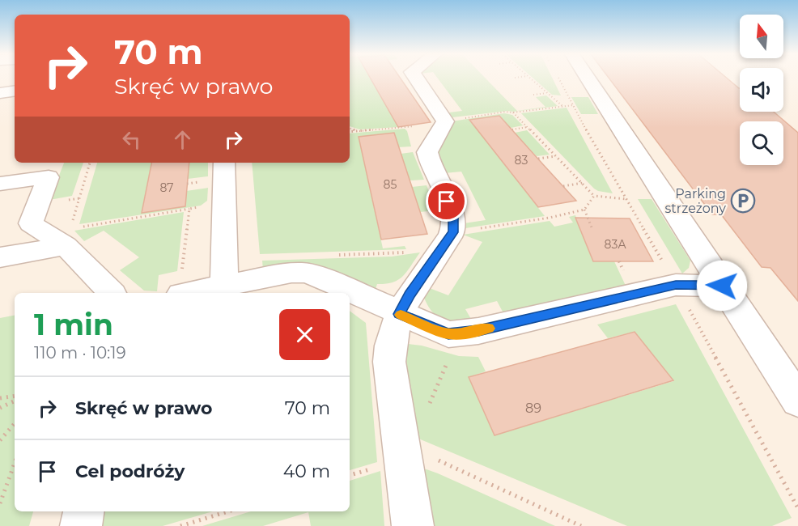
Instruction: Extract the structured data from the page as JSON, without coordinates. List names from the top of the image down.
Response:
{
  "places": {
    "parking": ["Parking strzeżony"]
  },
  "house_numbers": [
    "83",
    "85",
    "87",
    "83A",
    "89"
  ],
  "north": "top",
  "page": {
    "turn": ["70 m", "Skręć w prawo"],
    "heading": ["1 min", "110 m · 10:19"],
    "list": [
      {
        "name": "Skręć w prawo",
        "value": "70 m"
      },
      {
        "name": "Cel podróży",
        "value": "40 m"
      }
    ]
  }
}
